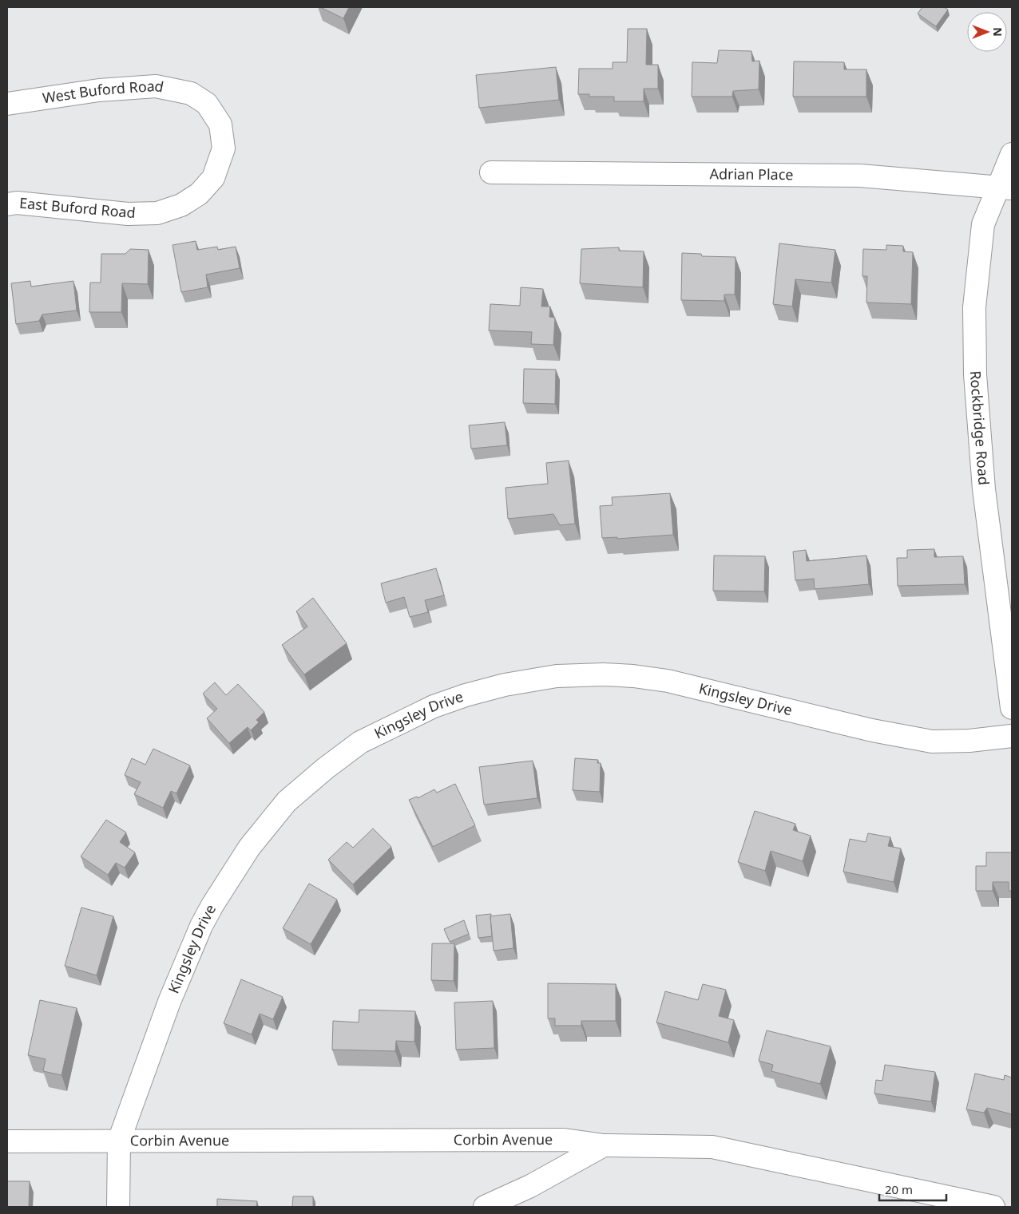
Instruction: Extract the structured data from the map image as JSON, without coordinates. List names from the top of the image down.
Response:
{
  "streets": {
    "street": [
      "West Buford Road",
      "Adrian Place",
      "East Buford Road",
      "Rockbridge Road",
      "Kingsley Drive",
      "Corbin Avenue"
    ]
  },
  "crossings": [
    ["West Buford Road", "East Buford Road"],
    ["Adrian Place", "Rockbridge Road"],
    ["Kingsley Drive", "Corbin Avenue"]
  ],
  "scale_bar": "20 m",
  "north": "right"
}
